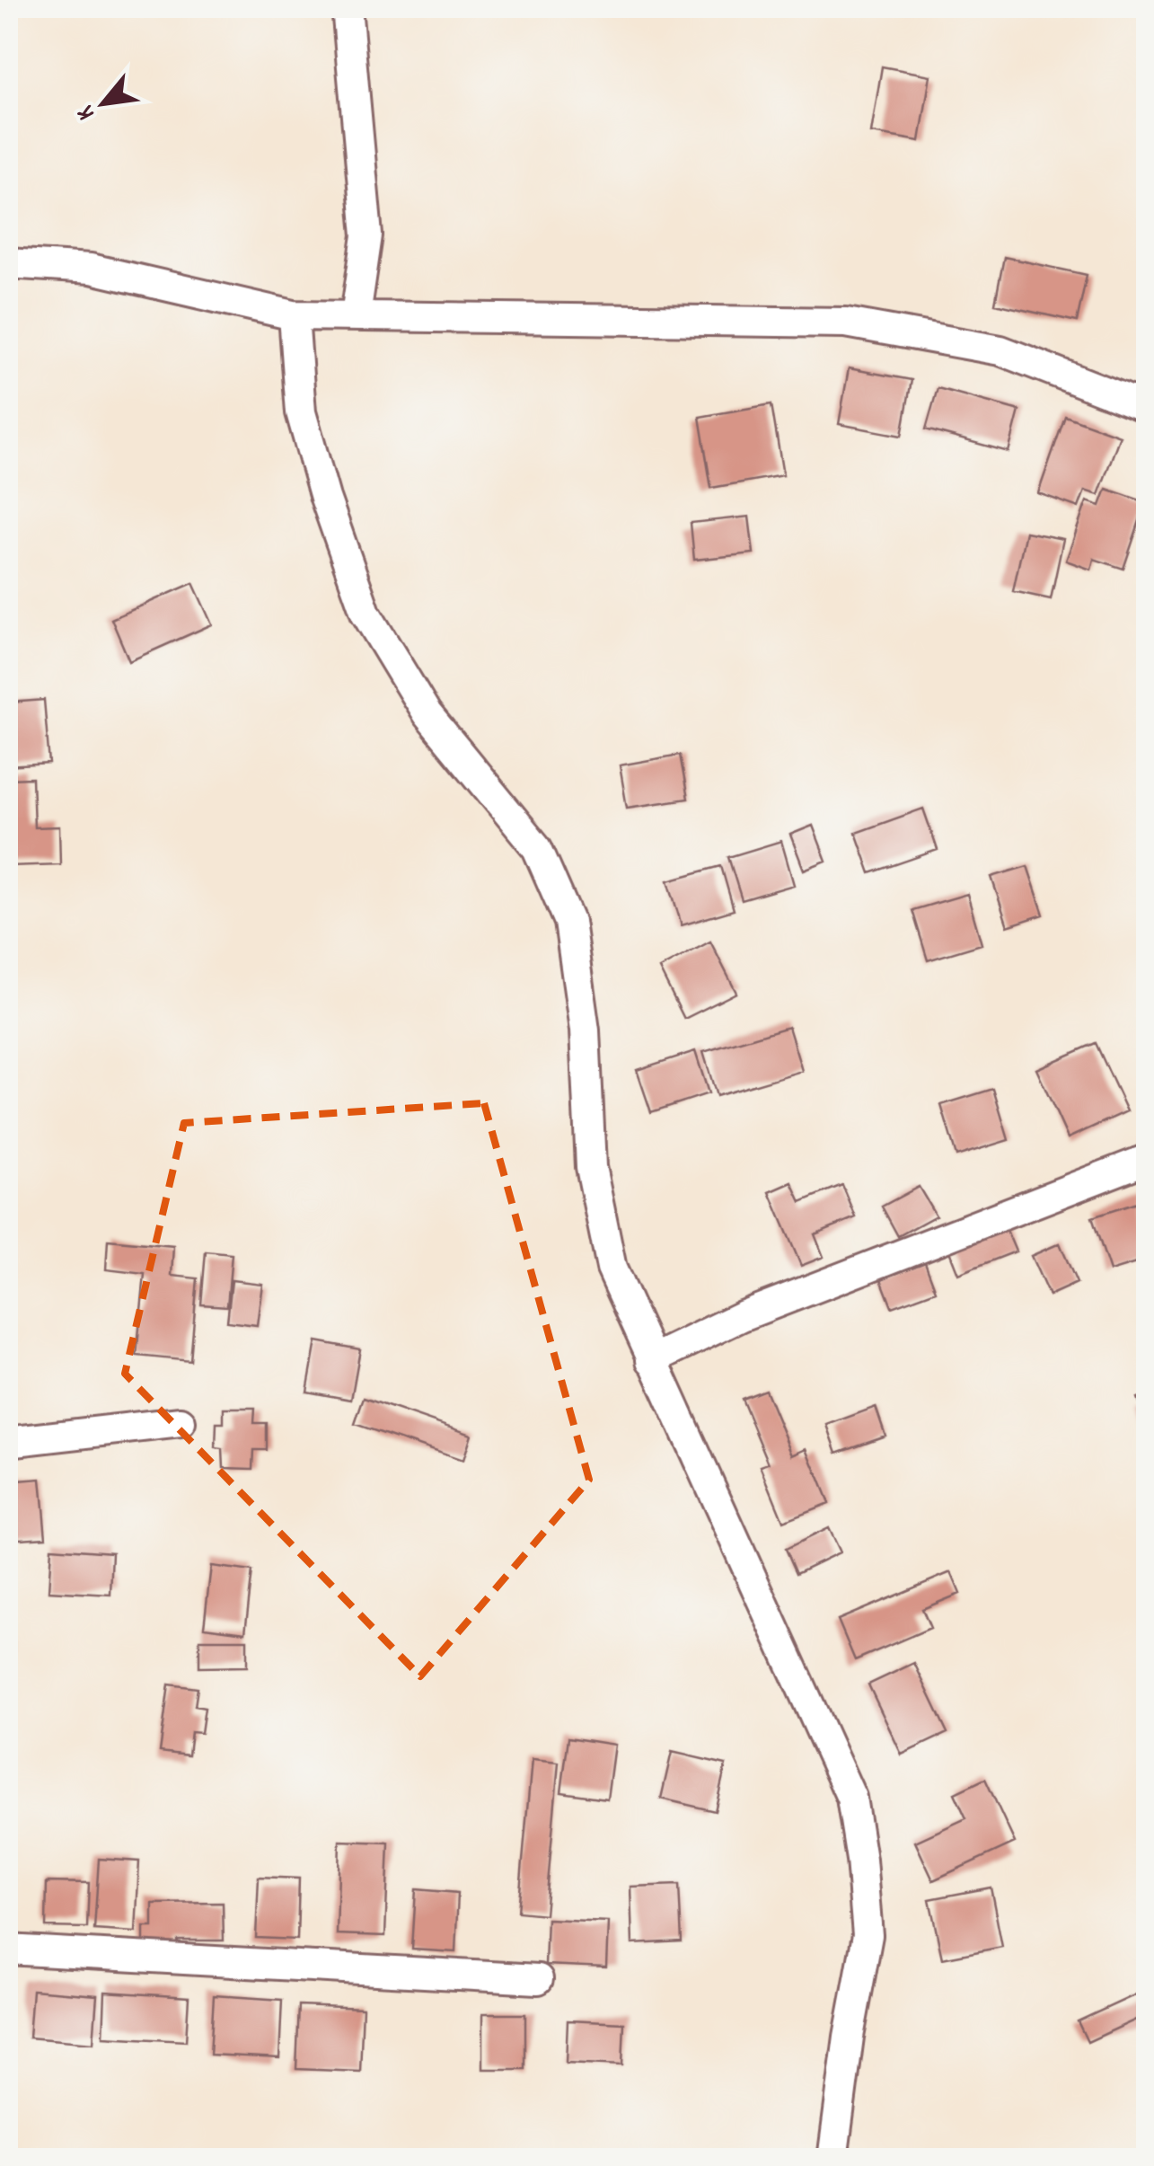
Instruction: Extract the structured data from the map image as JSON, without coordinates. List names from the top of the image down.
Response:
{
  "north": "bottom left"
}
